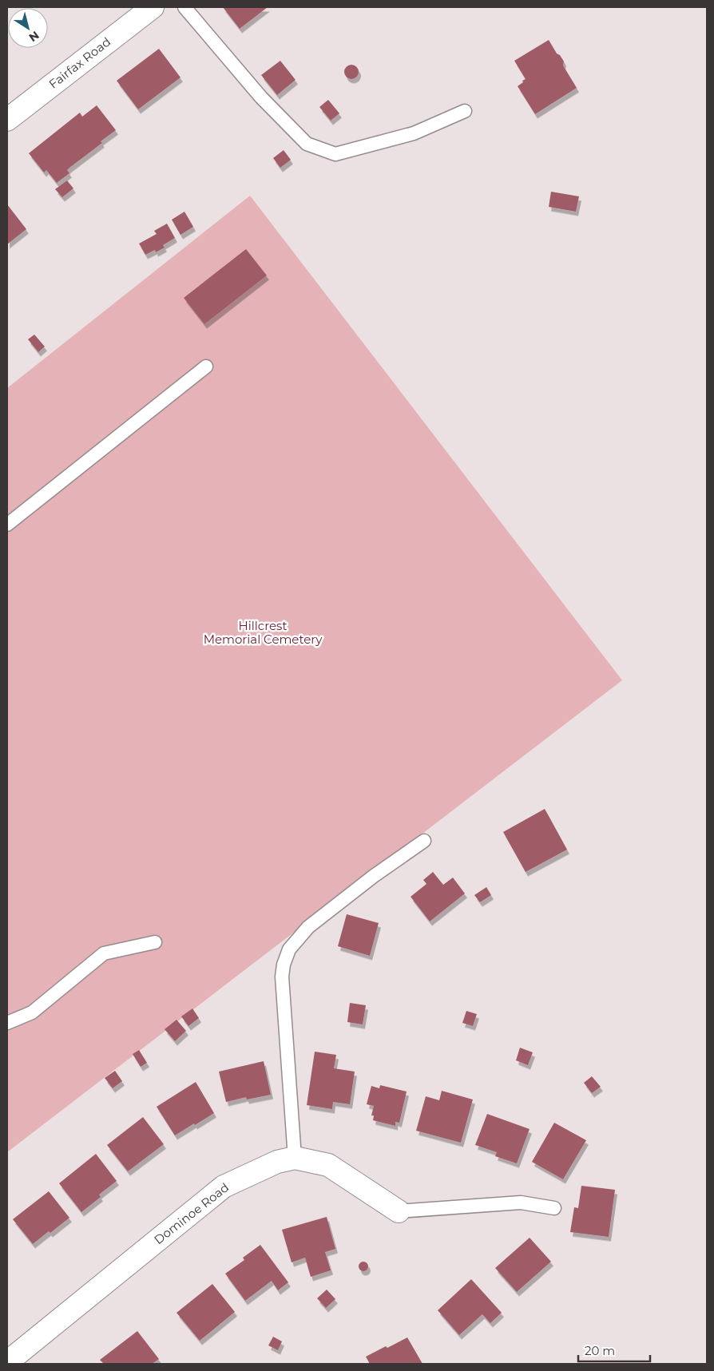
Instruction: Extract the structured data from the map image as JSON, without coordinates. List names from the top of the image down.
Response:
{
  "streets": {
    "street": ["Fairfax Road", "Dominoe Road"]
  },
  "parks": ["Hillcrest Memorial Cemetery"],
  "scale_bar": "20 m",
  "north": "bottom right"
}
